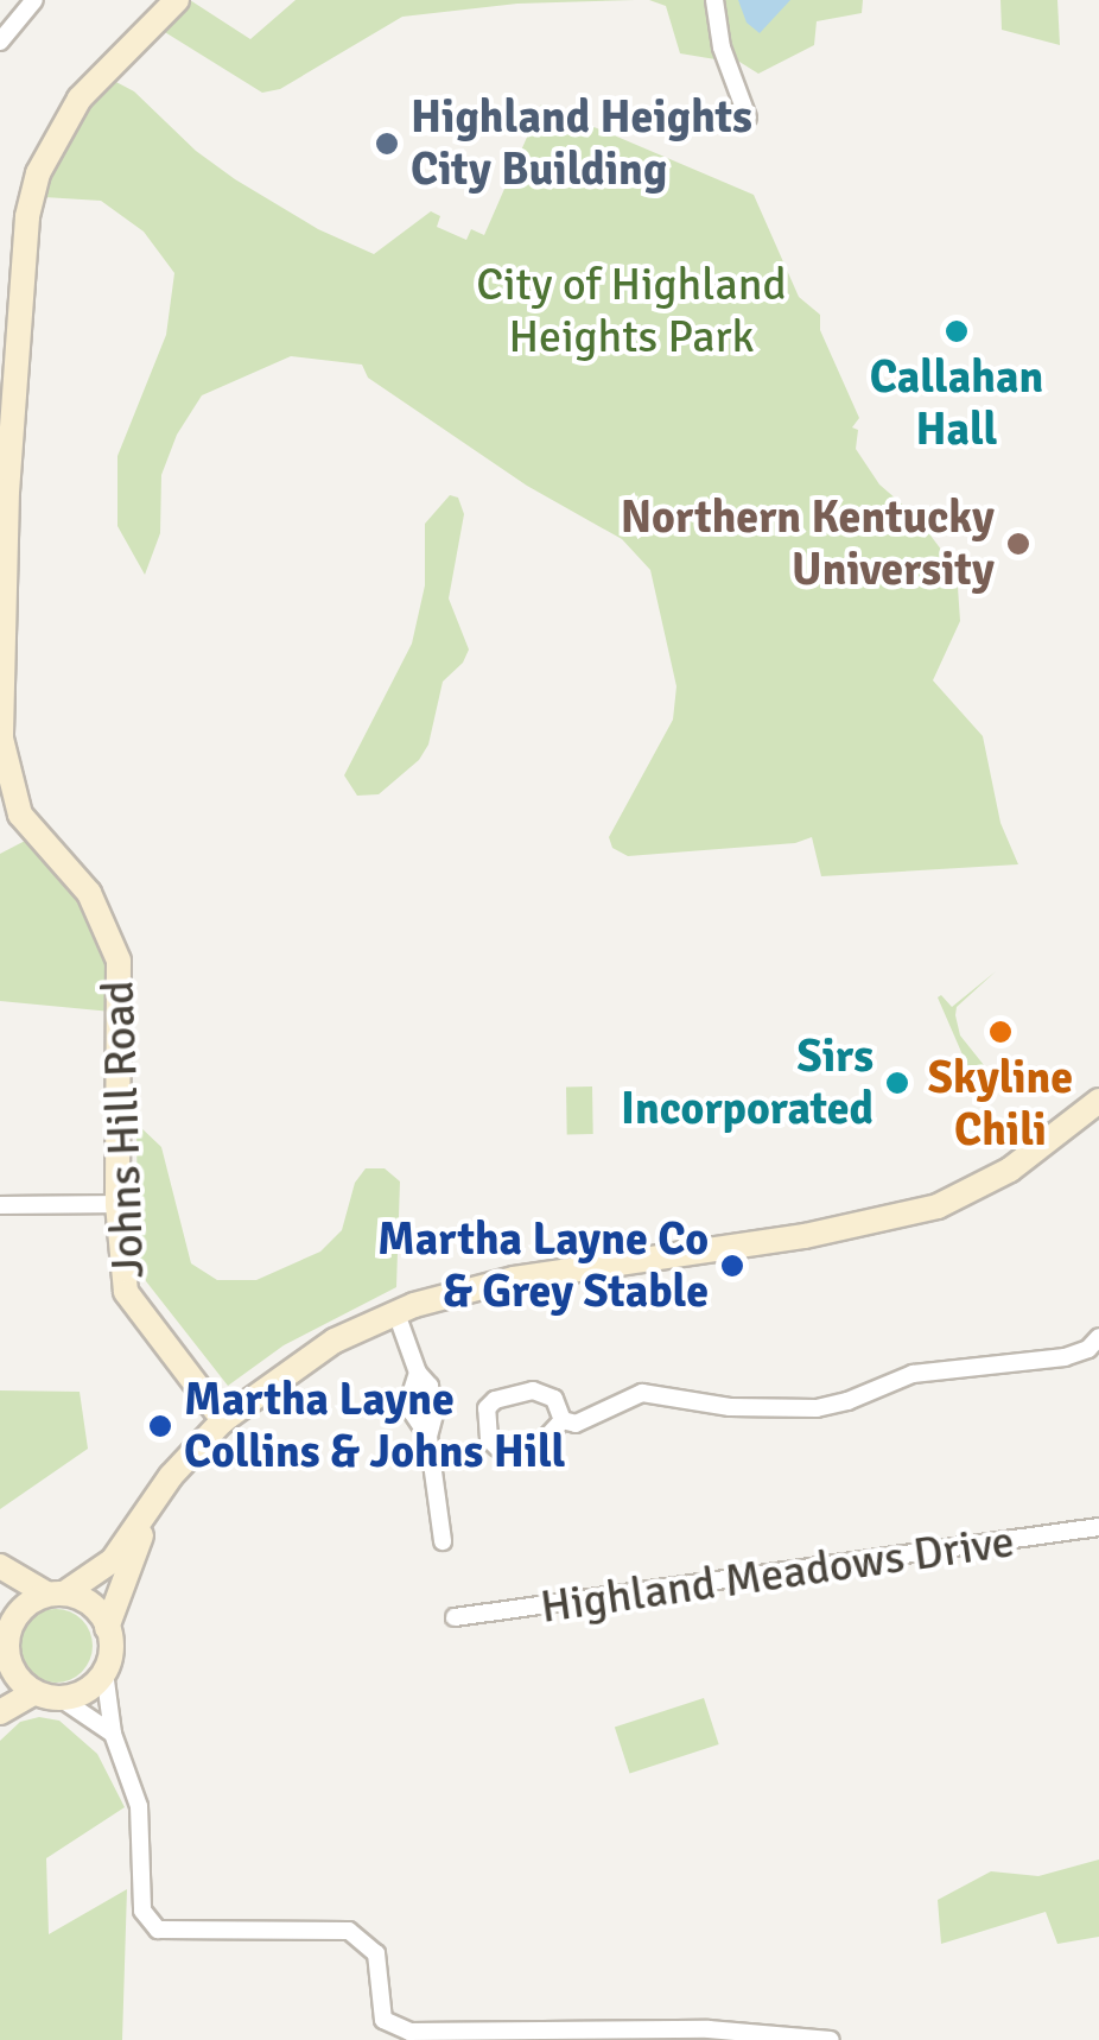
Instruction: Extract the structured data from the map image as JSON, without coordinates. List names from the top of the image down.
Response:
{
  "streets": {
    "main road": ["Johns Hill Road"],
    "street": ["Highland Meadows Drive"]
  },
  "parks": ["City of Highland Heights Park"],
  "places": [
    "Highland Heights City Building",
    "Callahan Hall",
    "Northern Kentucky University",
    "Skyline Chili",
    "Sirs Incorporated",
    "Martha Layne Co & Grey Stable",
    "Martha Layne Collins & Johns Hill"
  ]
}
